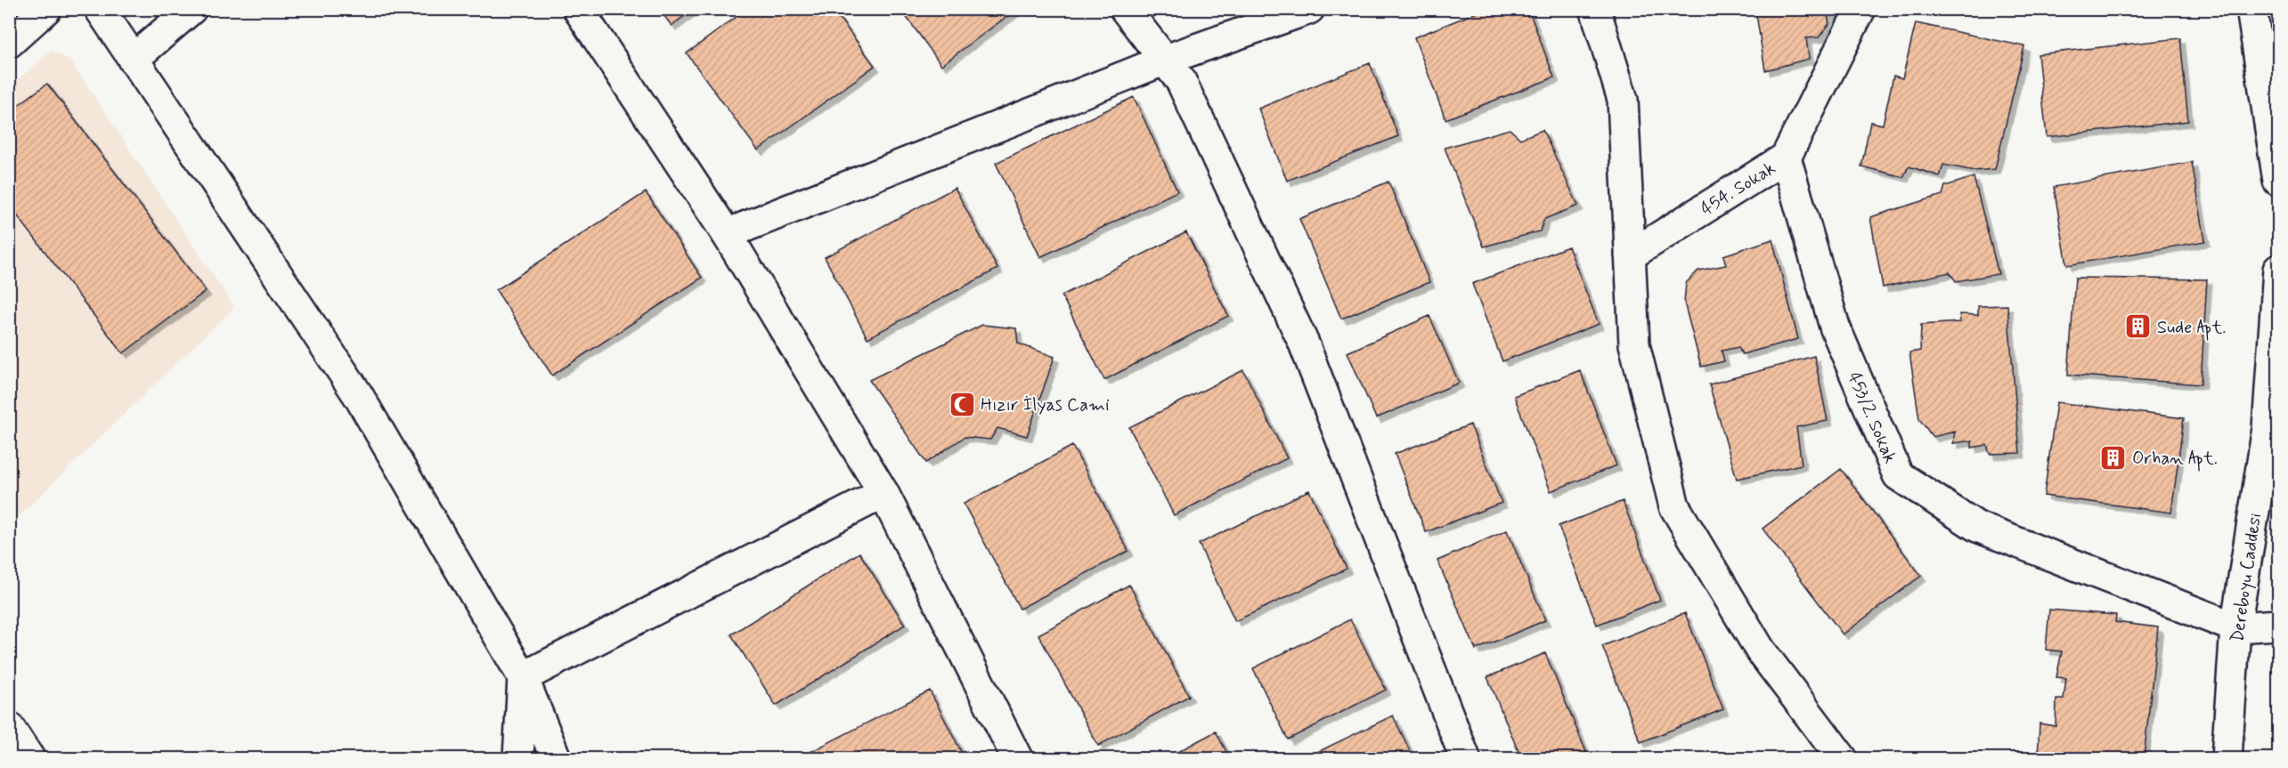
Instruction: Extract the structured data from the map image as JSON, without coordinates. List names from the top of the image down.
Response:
{
  "streets": {
    "street": ["454. Sokak", "453/2. Sokak", "Dereboyu Caddesi"]
  },
  "crossings": [
    ["454. Sokak", "453/2. Sokak"],
    ["453/2. Sokak", "Dereboyu Caddesi"]
  ],
  "places": {
    "building": ["Sude Apt.", "Orhan Apt."],
    "mosque": ["Hızır İlyas Cami"]
  }
}
